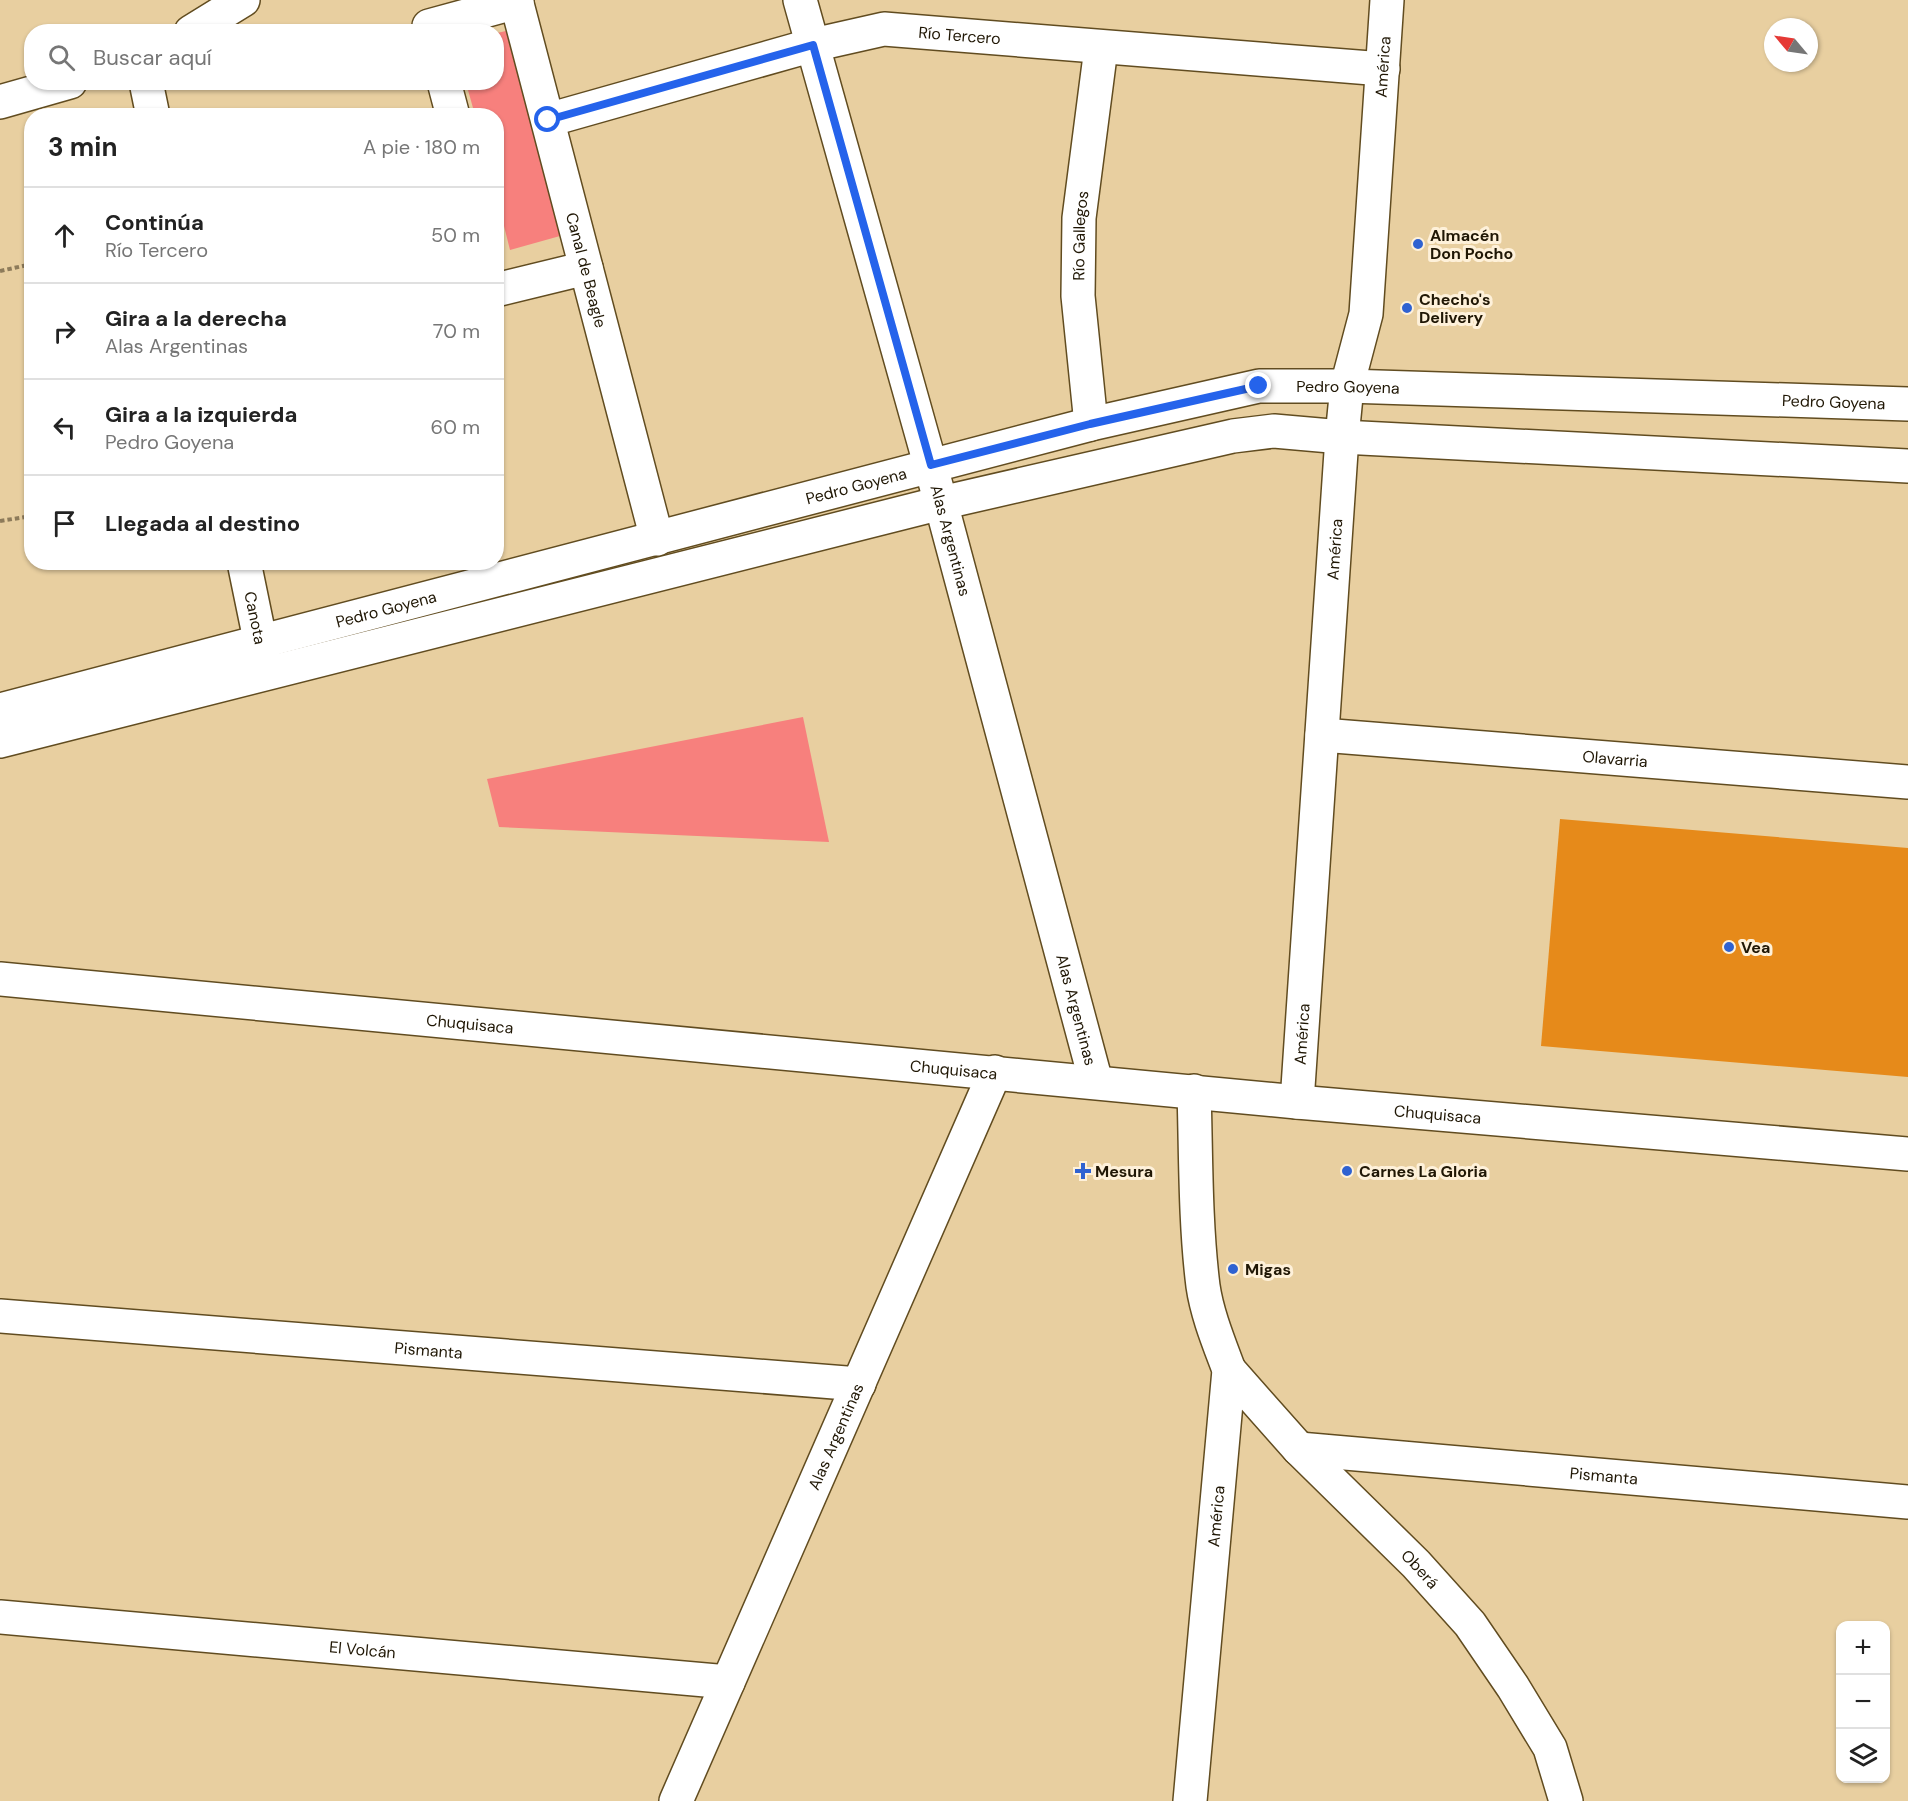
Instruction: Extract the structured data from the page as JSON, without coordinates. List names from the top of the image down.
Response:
{
  "streets": {
    "street": [
      "Río Tercero",
      "América",
      "Río Gallegos",
      "Canal de Beagle",
      "Pedro Goyena",
      "Alas Argentinas",
      "Canota",
      "Olavarria",
      "Chuquisaca",
      "Pismanta",
      "Oberá",
      "El Volcán"
    ]
  },
  "crossings": [
    ["Río Tercero", "América"],
    ["Río Tercero", "Río Gallegos"],
    ["Río Tercero", "Canal de Beagle"],
    ["Río Tercero", "Alas Argentinas"],
    ["América", "Pedro Goyena"],
    ["América", "Olavarria"],
    ["América", "Chuquisaca"],
    ["América", "Oberá"],
    ["Río Gallegos", "Pedro Goyena"],
    ["Canal de Beagle", "Pedro Goyena"],
    ["Pedro Goyena", "Alas Argentinas"],
    ["Pedro Goyena", "Canota"],
    ["Alas Argentinas", "Chuquisaca"],
    ["Alas Argentinas", "Pismanta"],
    ["Alas Argentinas", "El Volcán"],
    ["Pismanta", "Oberá"]
  ],
  "places": {
    "other": [
      "Almacén Don Pocho",
      "Checho's Delivery",
      "Vea",
      "Carnes La Gloria",
      "Migas"
    ],
    "health": ["Mesura"]
  },
  "north": "top left",
  "page": {
    "search": "Buscar aquí",
    "heading": ["3 min", "A pie · 180 m"],
    "list": [
      ["Continúa", "Río Tercero", "50 m"],
      ["Gira a la derecha", "Alas Argentinas", "70 m"],
      ["Gira a la izquierda", "Pedro Goyena", "60 m"],
      "Llegada al destino"
    ],
    "map_buttons": ["+", "−"]
  }
}
